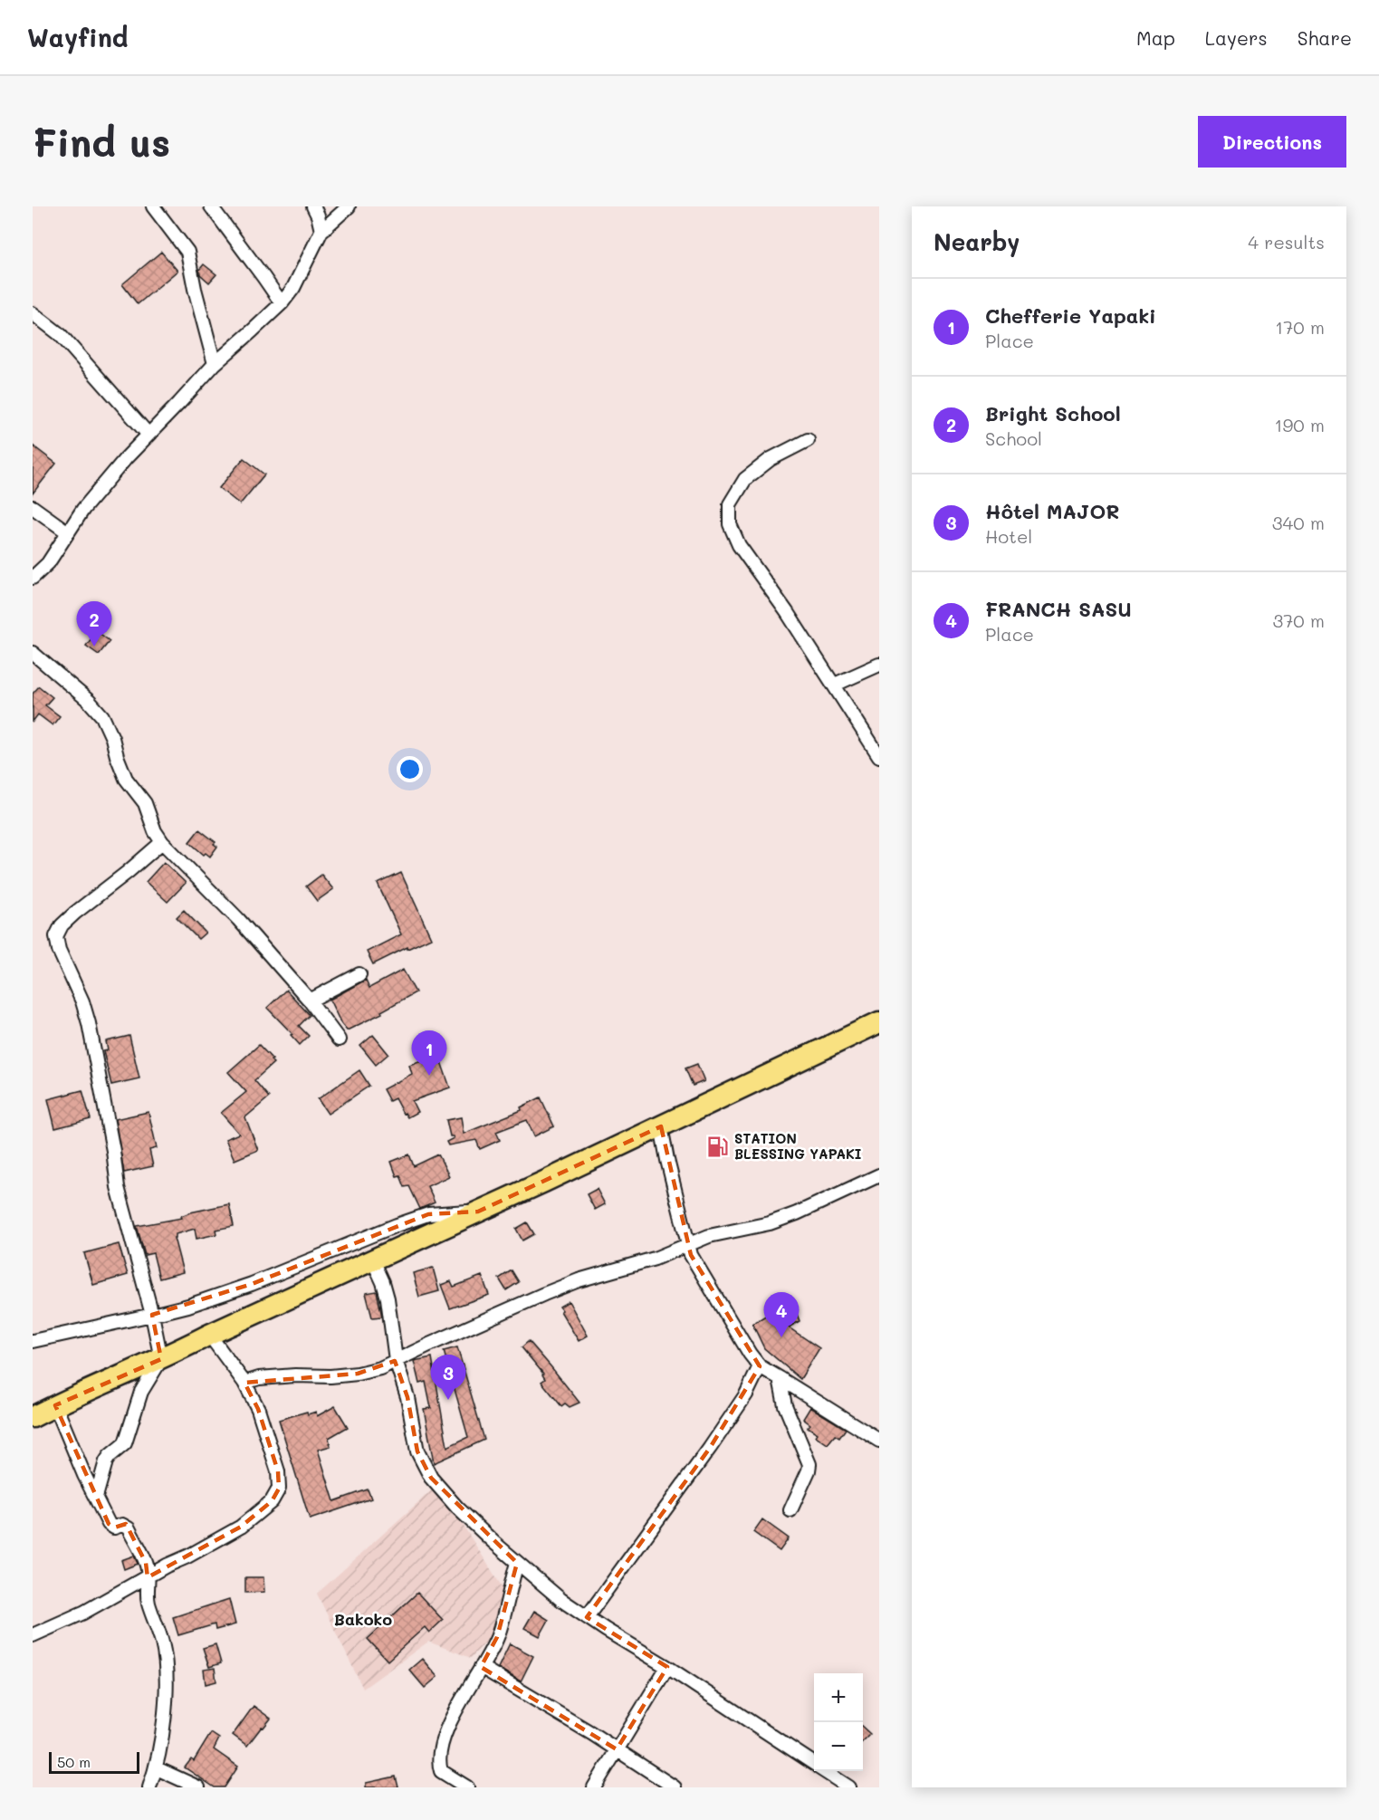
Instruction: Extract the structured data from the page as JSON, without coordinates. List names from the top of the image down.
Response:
{
  "districts": ["Bakoko"],
  "places": {
    "fuel station": ["STATION BLESSING YAPAKI"]
  },
  "scale_bar": "50 m",
  "page": {
    "header": "Wayfind",
    "nav": ["Map", "Layers", "Share"],
    "buttons": "Directions",
    "title": "Find us",
    "heading": ["Nearby", "4 results"],
    "list": [
      {
        "mark": "1",
        "name": "Chefferie Yapaki",
        "note": "Place",
        "value": "170 m"
      },
      {
        "mark": "2",
        "name": "Bright School",
        "note": "School",
        "value": "190 m"
      },
      {
        "mark": "3",
        "name": "Hôtel MAJOR",
        "note": "Hotel",
        "value": "340 m"
      },
      {
        "mark": "4",
        "name": "FRANCH SASU",
        "note": "Place",
        "value": "370 m"
      }
    ],
    "pins": [
      "2",
      "1",
      "4",
      "3"
    ],
    "map_buttons": ["+", "−"],
    "scale": "50 m"
  }
}
